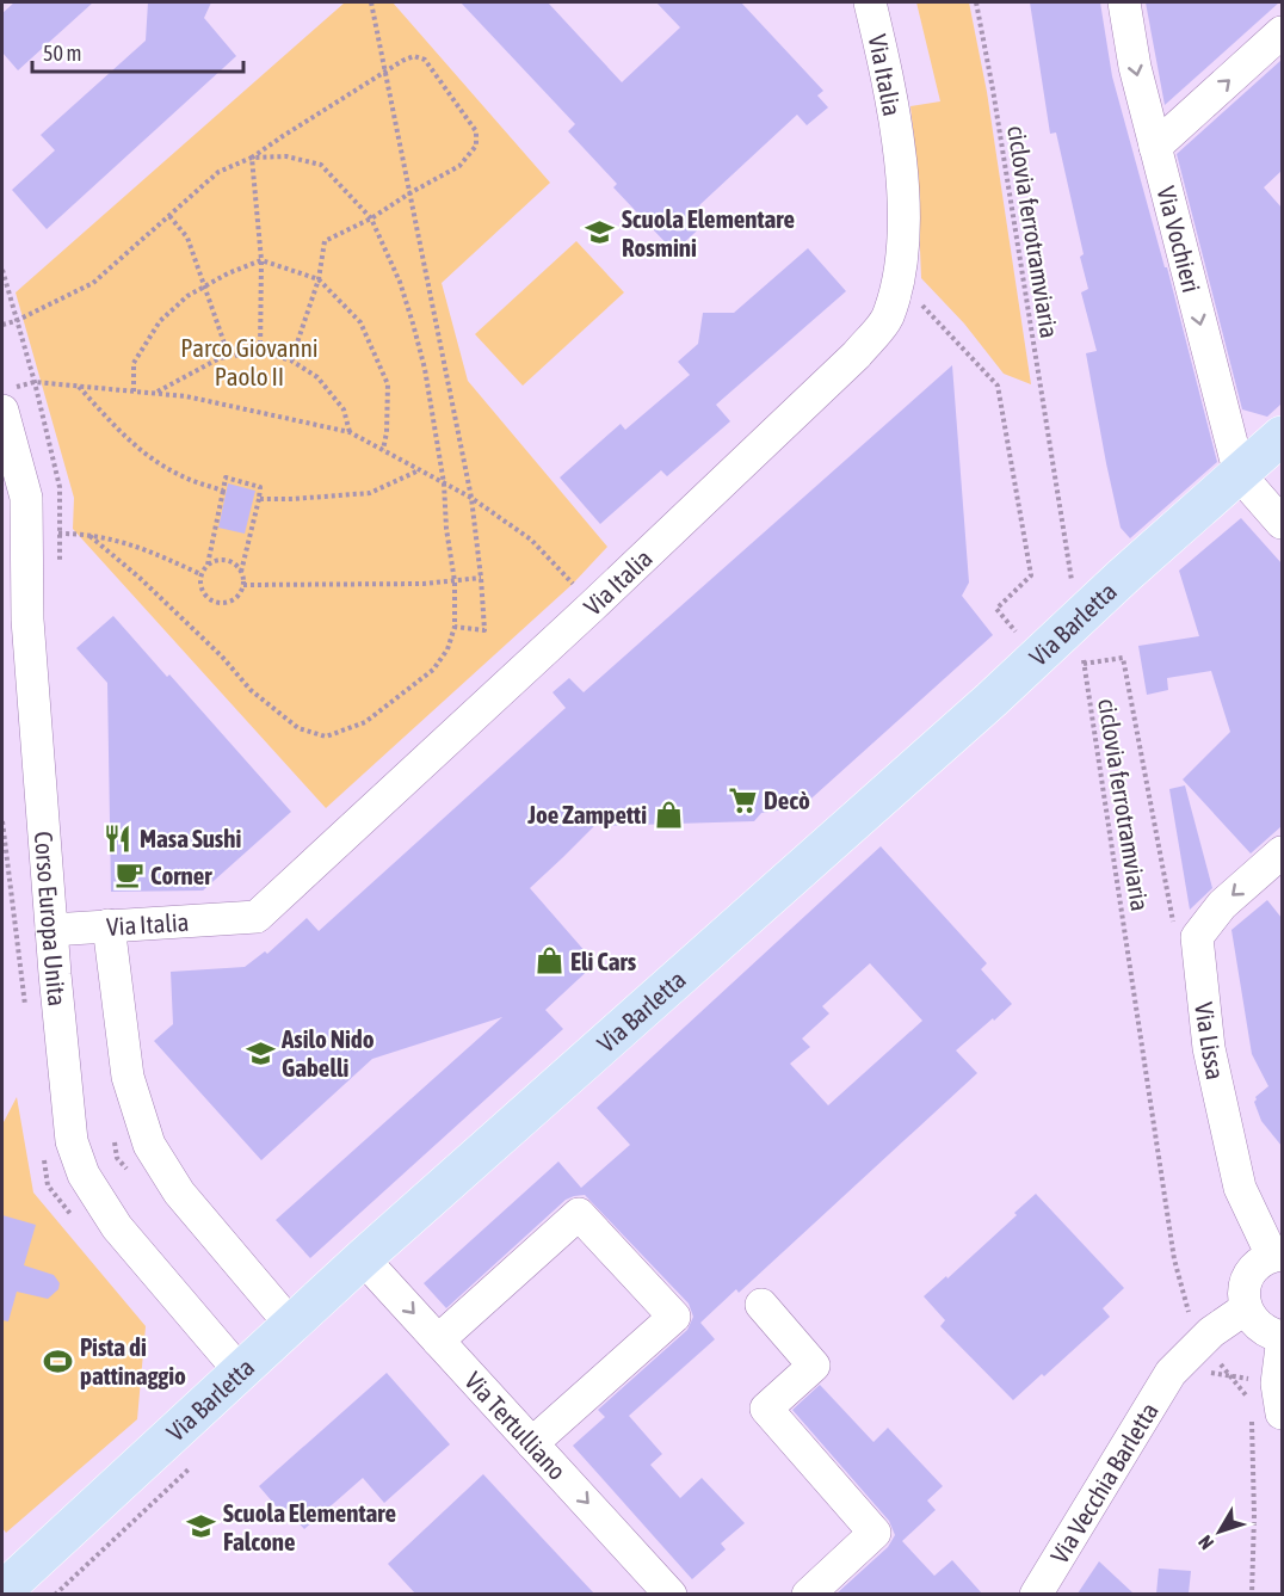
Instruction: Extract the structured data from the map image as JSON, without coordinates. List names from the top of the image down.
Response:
{
  "streets": {
    "main road": ["Via Barletta"],
    "street": [
      "Via Italia",
      "Via Vochieri",
      "Corso Europa Unita",
      "Via Lissa",
      "Via Tertulliano",
      "Via Vecchia Barletta"
    ],
    "path": ["ciclovia ferrotramviaria"]
  },
  "crossings": [
    ["Via Italia", "Corso Europa Unita"],
    ["ciclovia ferrotramviaria", "Via Barletta"],
    ["ciclovia ferrotramviaria", "Via Vecchia Barletta"],
    ["Via Vochieri", "Via Barletta"],
    ["Via Barletta", "Corso Europa Unita"],
    ["Via Barletta", "Via Tertulliano"]
  ],
  "one_way": ["Via Vochieri", "Via Tertulliano"],
  "parks": ["Parco Giovanni Paolo II"],
  "places": {
    "school or university": ["Scuola Elementare Rosmini", "Asilo Nido Gabelli", "Scuola Elementare Falcone"],
    "supermarket": ["Decò"],
    "shop": ["Joe Zampetti", "Eli Cars"],
    "restaurant": ["Masa Sushi"],
    "cafe": ["Corner"],
    "sports": ["Pista di pattinaggio"]
  },
  "scale_bar": "50 m",
  "north": "bottom left"
}
